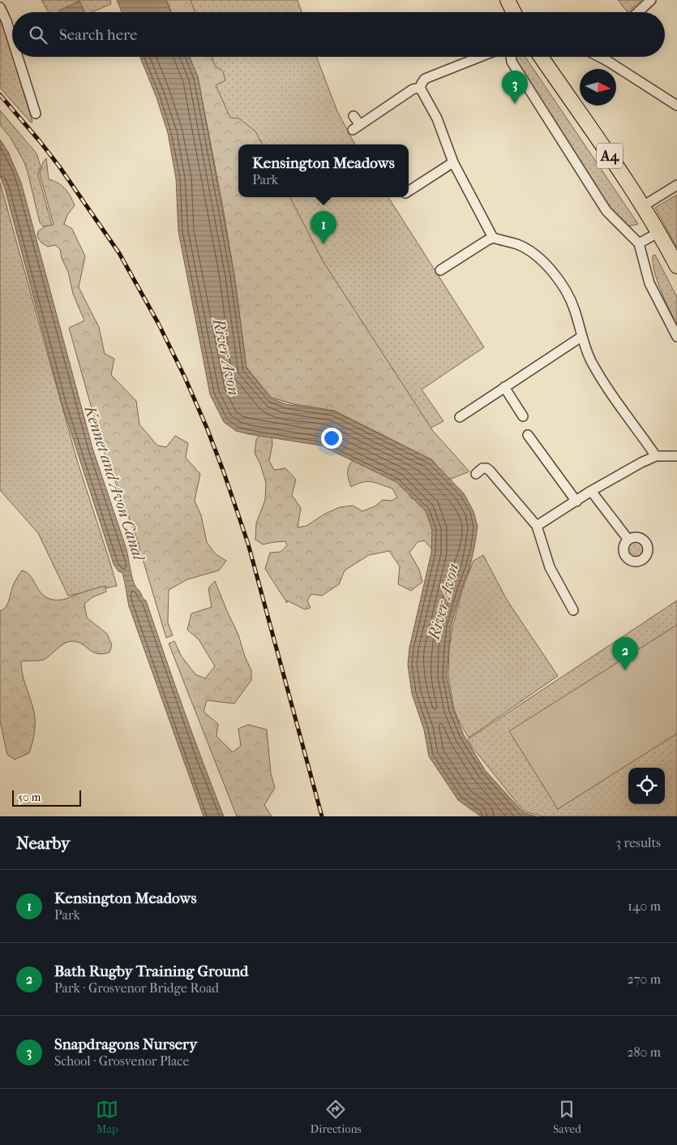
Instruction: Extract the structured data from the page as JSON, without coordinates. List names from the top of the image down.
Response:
{
  "streets": {
    "highway": ["A4"]
  },
  "water": ["River Avon", "Kennet and Avon Canal"],
  "scale_bar": "50 m",
  "north": "right",
  "page": {
    "search": "Search here",
    "pins": ["3", "1", "2"],
    "popup": ["Kensington Meadows", "Park"],
    "scale": "50 m",
    "heading": ["Nearby", "3 results"],
    "list": [
      {
        "mark": "1",
        "name": "Kensington Meadows",
        "note": "Park",
        "value": "140 m"
      },
      {
        "mark": "2",
        "name": "Bath Rugby Training Ground",
        "note": "Park · Grosvenor Bridge Road",
        "value": "270 m"
      },
      {
        "mark": "3",
        "name": "Snapdragons Nursery",
        "note": "School · Grosvenor Place",
        "value": "280 m"
      }
    ],
    "nav": ["Map", "Directions", "Saved"]
  }
}
